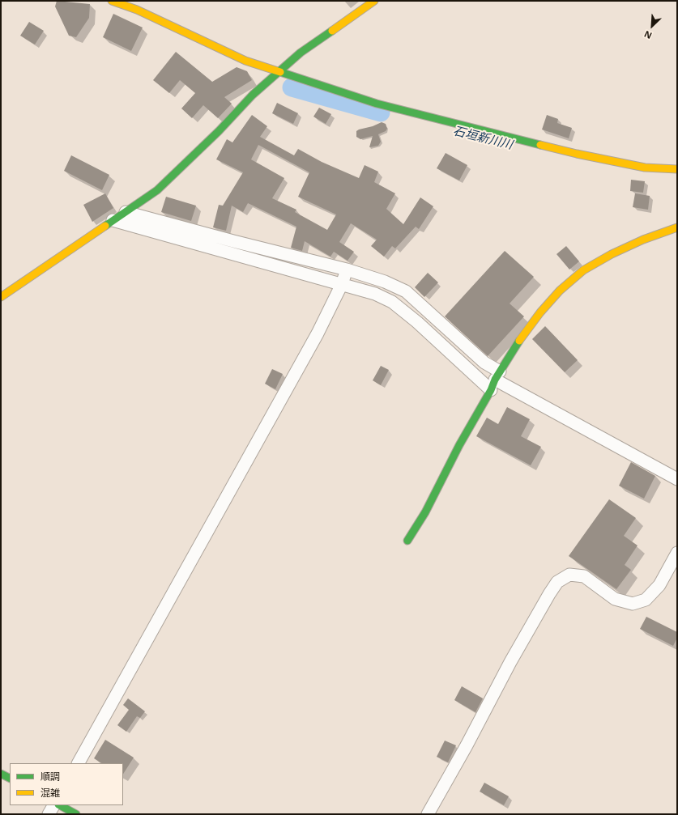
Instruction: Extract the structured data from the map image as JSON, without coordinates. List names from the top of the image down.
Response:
{
  "water": ["石垣新川川"],
  "legend": ["順調", "混雑"],
  "north": "bottom left"
}
